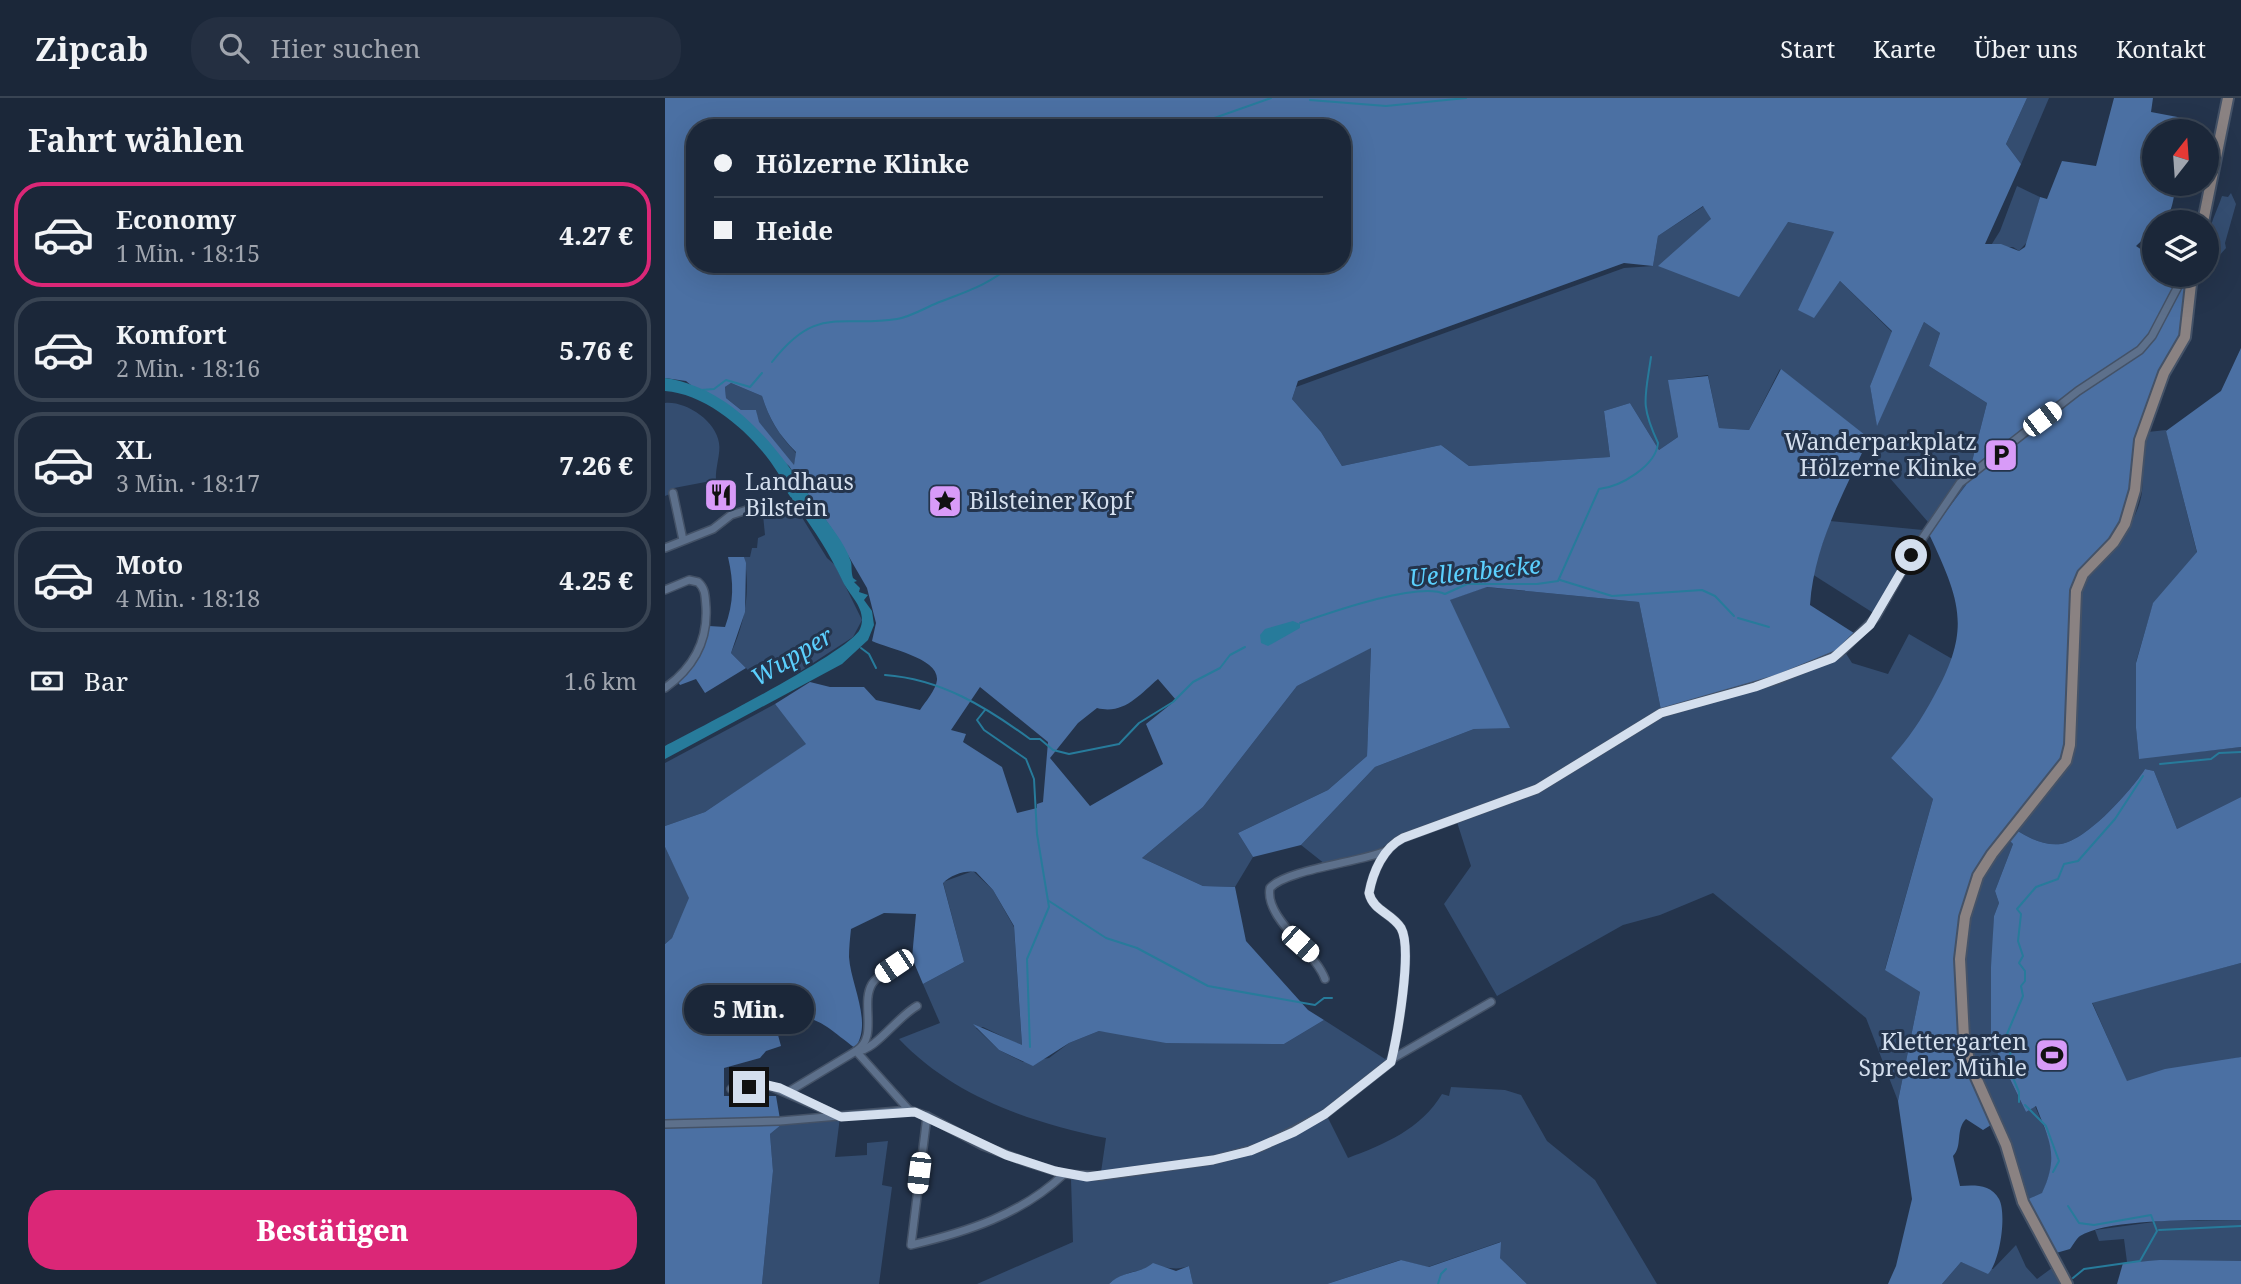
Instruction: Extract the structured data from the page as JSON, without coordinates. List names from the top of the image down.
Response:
{
  "water": ["Uellenbecke", "Wupper"],
  "places": {
    "parking": ["Wanderparkplatz Hölzerne Klinke"],
    "restaurant": ["Landhaus Bilstein"],
    "place": ["Bilsteiner Kopf"],
    "sports": ["Klettergarten Spreeler Mühle"]
  },
  "north": "top",
  "page": {
    "header": "Zipcab",
    "search": "Hier suchen",
    "nav": [
      "Start",
      "Karte",
      "Über uns",
      "Kontakt"
    ],
    "heading": "Fahrt wählen",
    "banner": ["Hölzerne Klinke", "Heide"],
    "list": [
      {
        "name": "Economy",
        "note": "1 Min. · 18:15",
        "value": "4.27 €"
      },
      {
        "name": "Komfort",
        "note": "2 Min. · 18:16",
        "value": "5.76 €"
      },
      {
        "name": "XL",
        "note": "3 Min. · 18:17",
        "value": "7.26 €"
      },
      {
        "name": "Moto",
        "note": "4 Min. · 18:18",
        "value": "4.25 €"
      }
    ],
    "pay": ["Bar", "1.6 km"],
    "bubble": "5 Min.",
    "buttons": "Bestätigen"
  }
}
